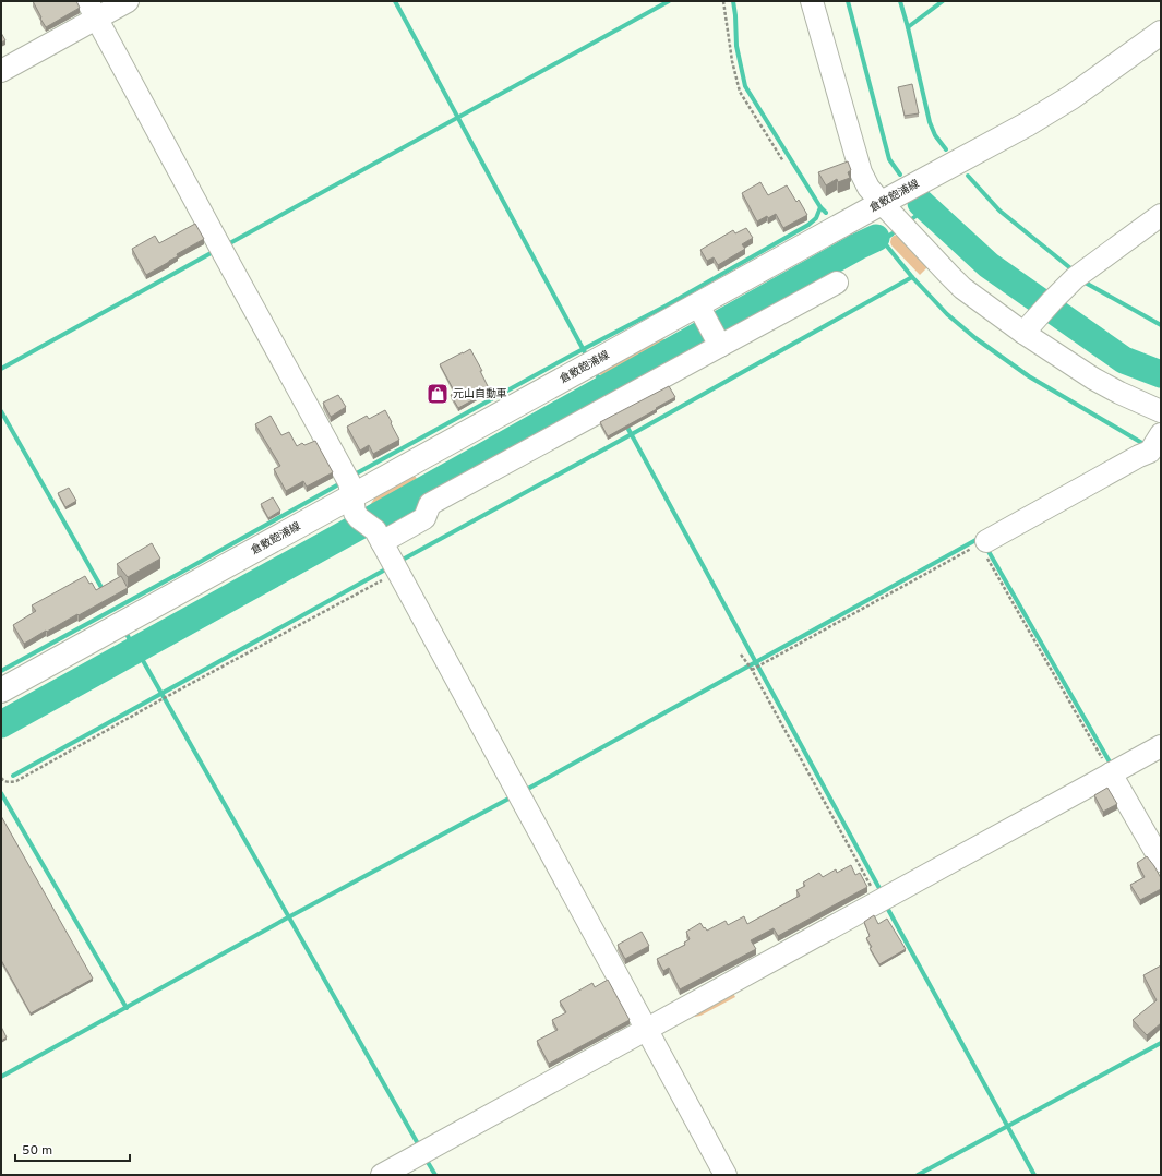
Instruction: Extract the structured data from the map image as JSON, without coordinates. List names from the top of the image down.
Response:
{
  "streets": {
    "main road": ["倉敷飽浦線"]
  },
  "places": {
    "shop": ["元山自動車"]
  },
  "scale_bar": "50 m"
}
